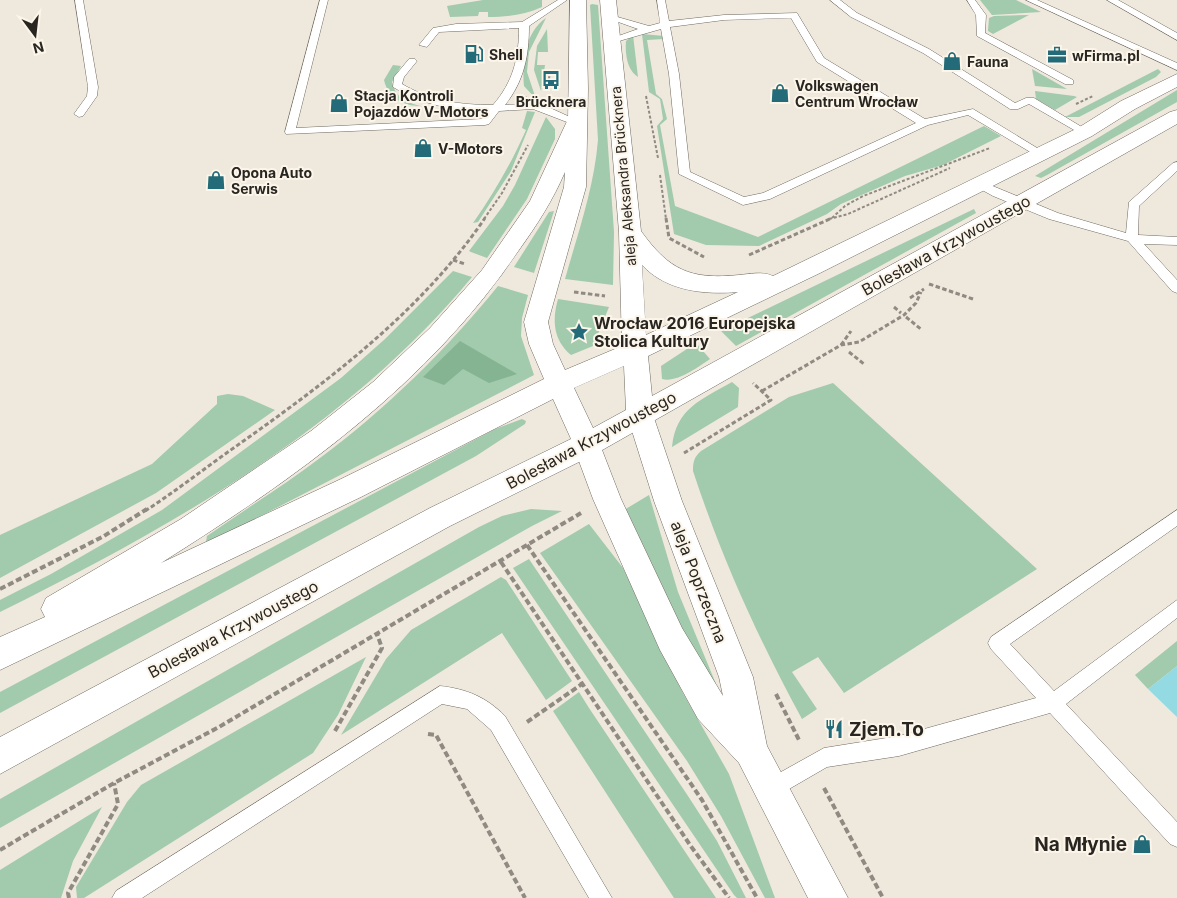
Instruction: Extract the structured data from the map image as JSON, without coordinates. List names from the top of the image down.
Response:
{
  "streets": {
    "main road": ["aleja Aleksandra Brücknera", "Bolesława Krzywoustego", "aleja Poprzeczna"]
  },
  "crossings": [
    ["aleja Aleksandra Brücknera", "Bolesława Krzywoustego"],
    ["aleja Aleksandra Brücknera", "aleja Poprzeczna"],
    ["Bolesława Krzywoustego", "aleja Poprzeczna"]
  ],
  "places": {
    "fuel station": ["Shell"],
    "office": ["wFirma.pl"],
    "shop": [
      "Fauna",
      "Volkswagen Centrum Wrocław",
      "Stacja Kontroli Pojazdów V-Motors",
      "V-Motors",
      "Opona Auto Serwis",
      "Na Młynie"
    ],
    "bus stop": ["Brücknera"],
    "place": ["Wrocław 2016 Europejska Stolica Kultury"],
    "restaurant": ["Zjem.To"]
  },
  "north": "bottom"
}
